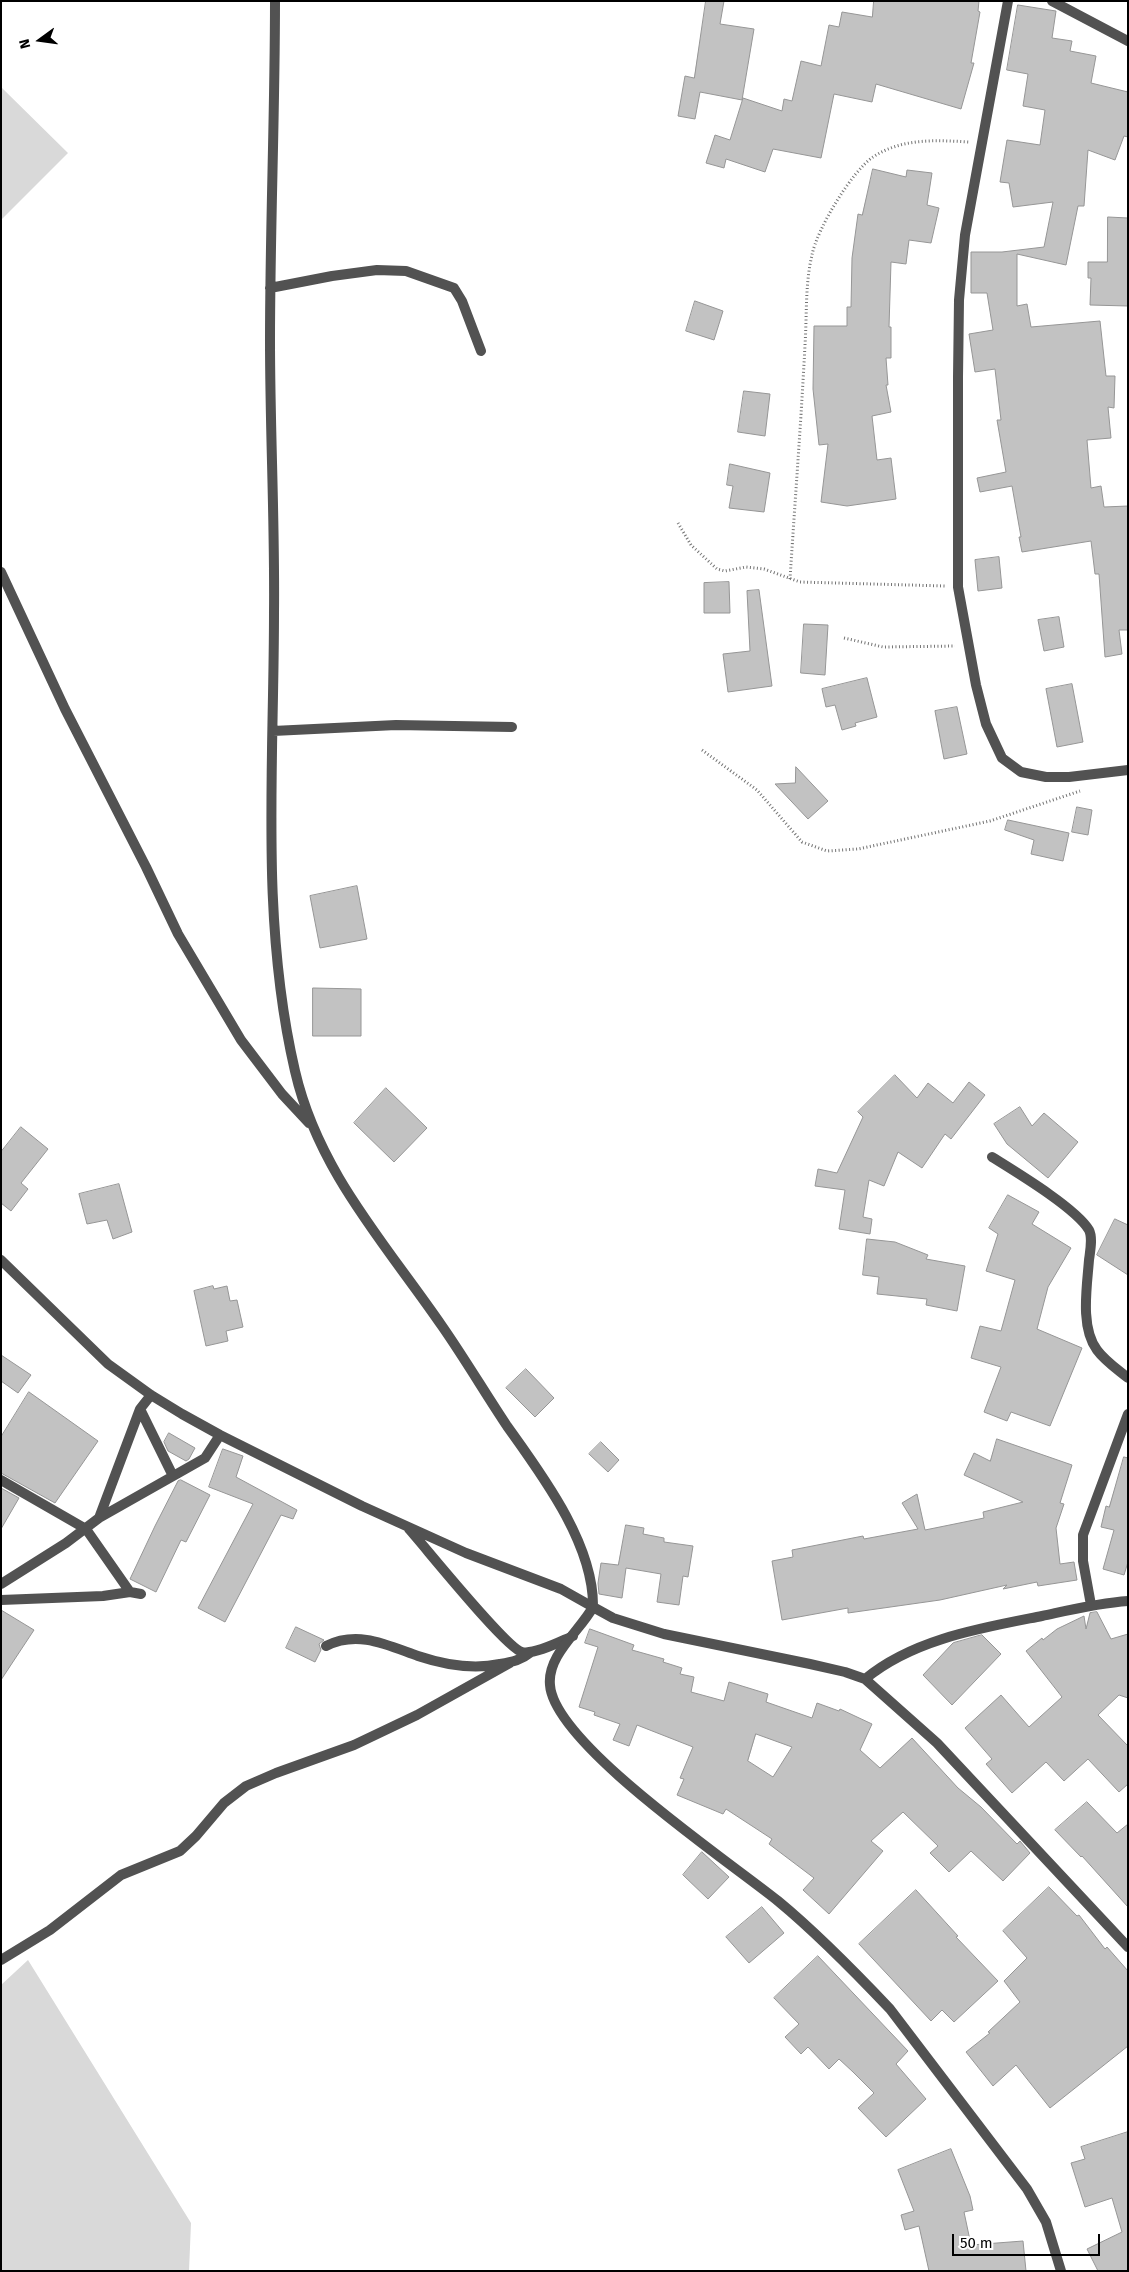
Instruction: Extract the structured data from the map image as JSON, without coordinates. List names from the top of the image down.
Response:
{
  "scale_bar": "50 m",
  "north": "left"
}
